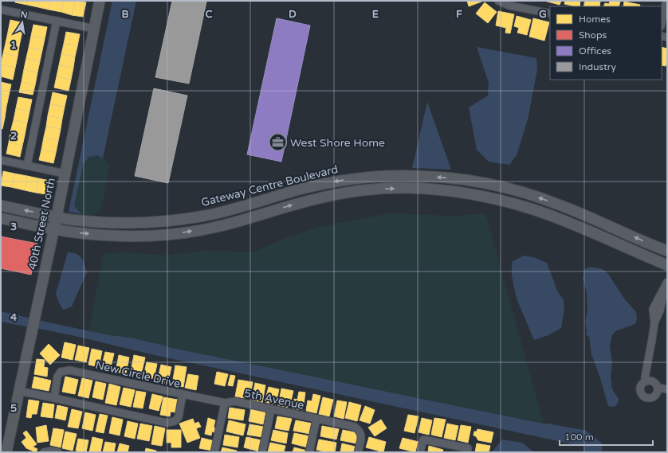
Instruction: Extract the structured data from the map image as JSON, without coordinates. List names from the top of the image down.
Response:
{
  "streets": {
    "street": [
      "Gateway Centre Boulevard",
      "40th Street North",
      "New Circle Drive",
      "5th Avenue"
    ]
  },
  "crossings": [
    ["Gateway Centre Boulevard", "40th Street North"],
    ["40th Street North", "New Circle Drive"],
    ["New Circle Drive", "5th Avenue"]
  ],
  "places": {
    "office": ["West Shore Home"]
  },
  "legend": [
    "Homes",
    "Shops",
    "Offices",
    "Industry"
  ],
  "scale_bar": "100 m",
  "north": "top",
  "grid": {
    "columns": [
      "B",
      "C",
      "D",
      "E",
      "F",
      "G"
    ],
    "rows": [
      "1",
      "2",
      "3",
      "4",
      "5"
    ]
  }
}
